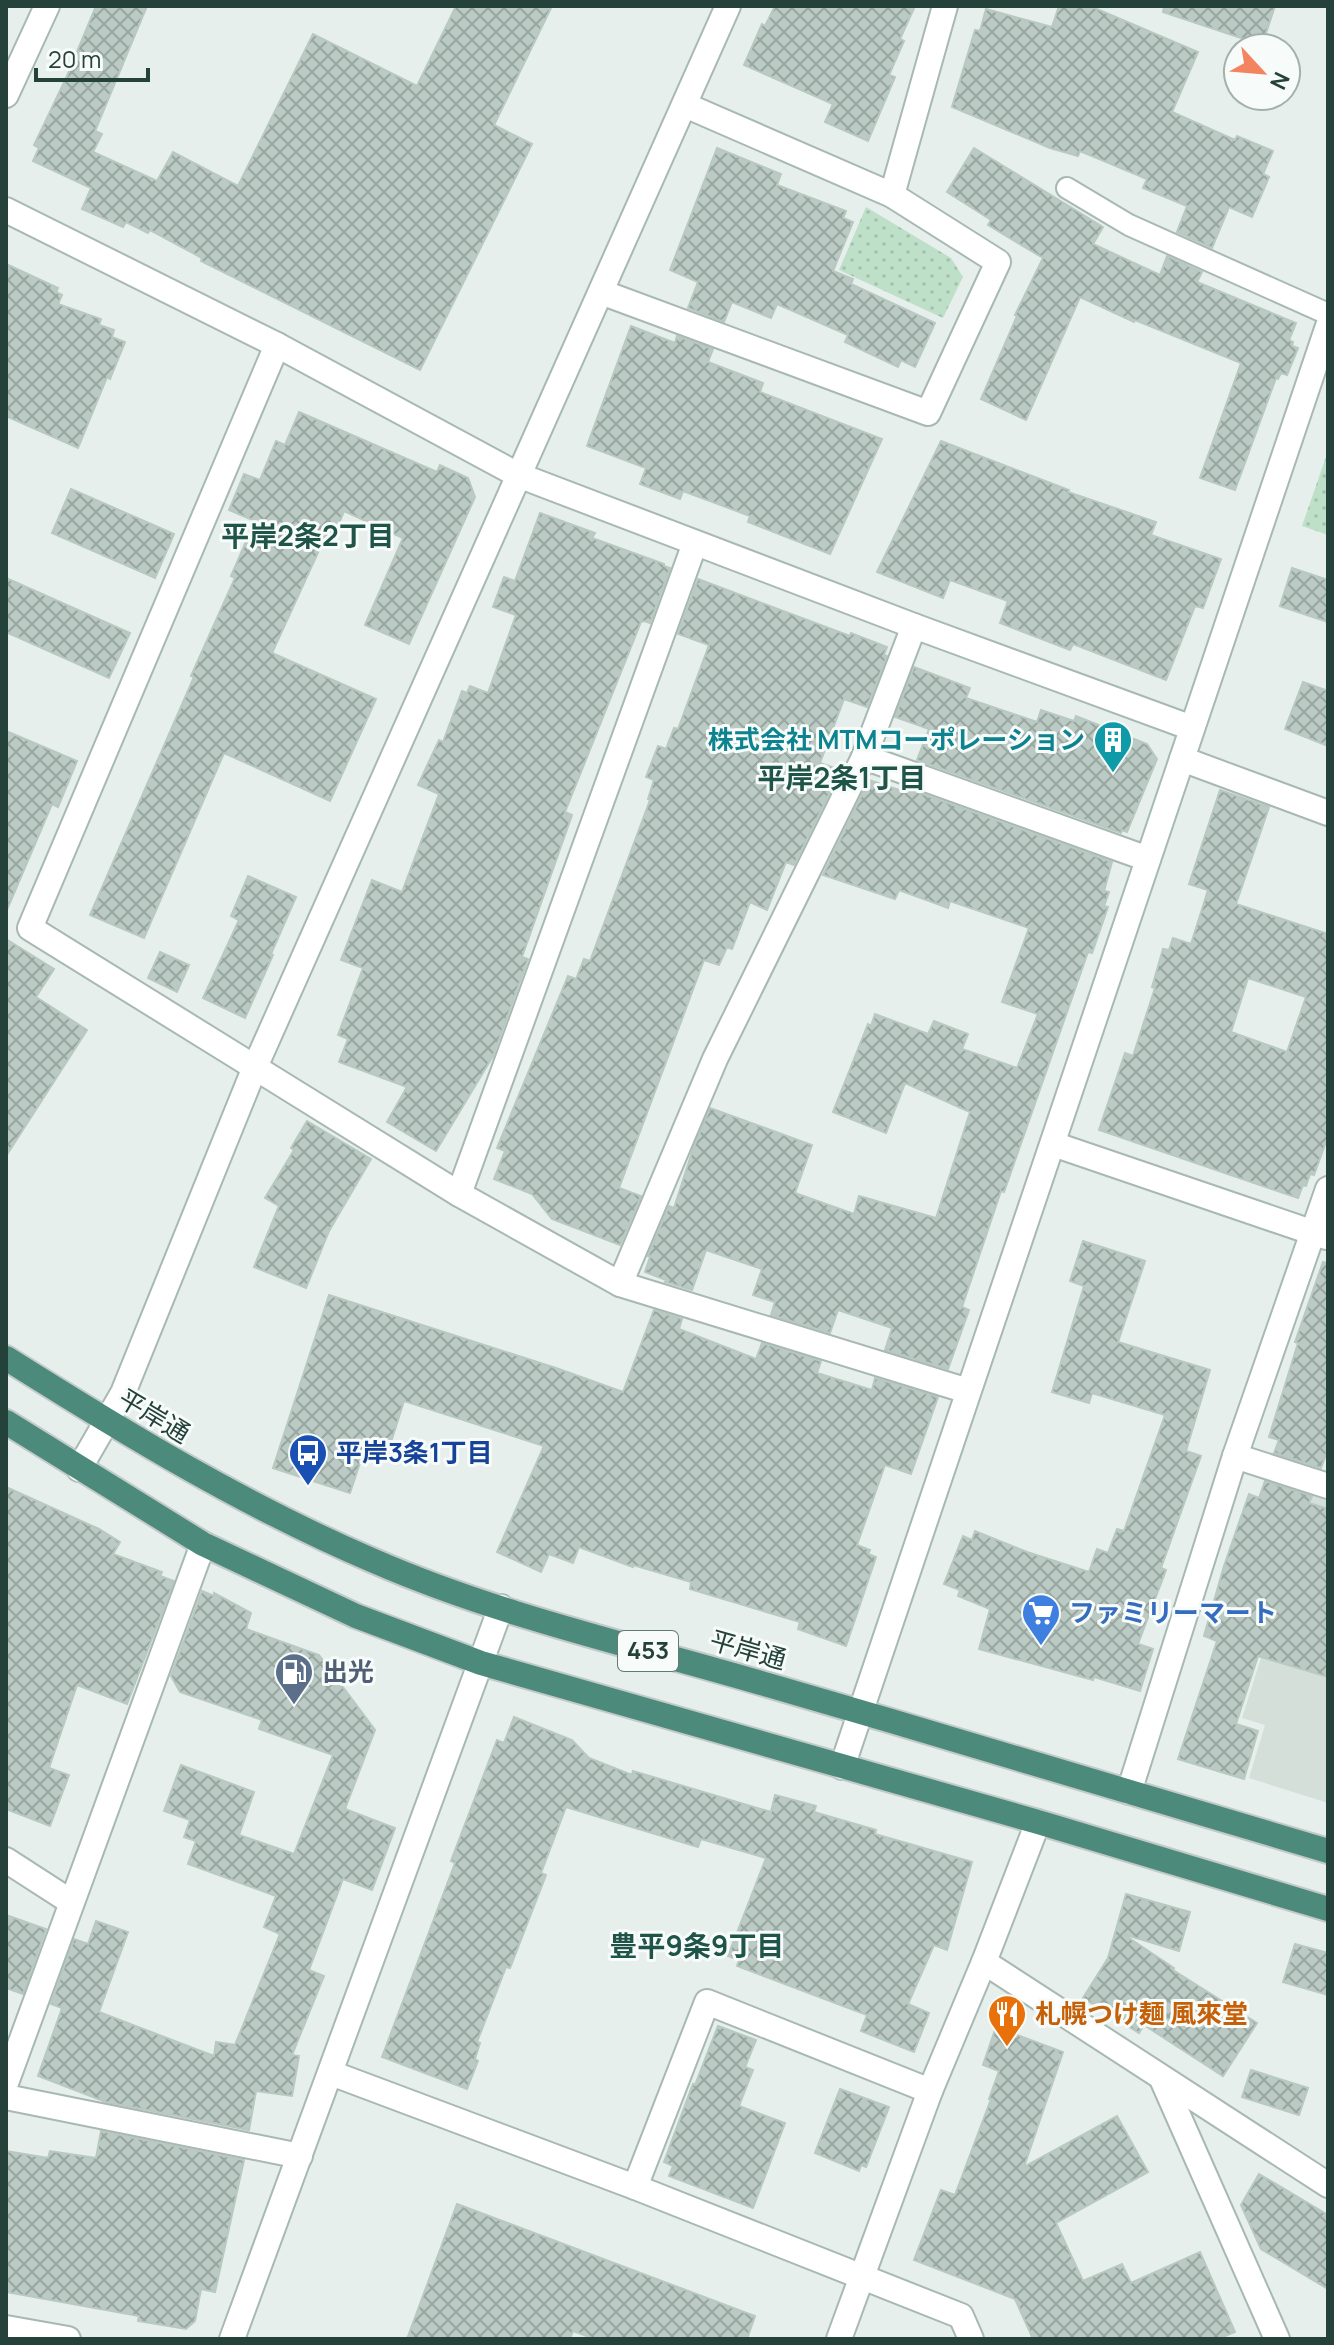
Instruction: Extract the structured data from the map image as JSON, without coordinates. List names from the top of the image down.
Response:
{
  "streets": {
    "highway": ["平岸通", "453"]
  },
  "districts": ["平岸2条2丁目", "平岸2条1丁目", "豊平9条9丁目"],
  "places": {
    "building": ["株式会社 MTMコーポレーション"],
    "bus stop": ["平岸3条1丁目"],
    "supermarket": ["ファミリーマート"],
    "fuel station": ["出光"],
    "restaurant": ["札幌つけ麺 風來堂"]
  },
  "scale_bar": "20 m",
  "north": "bottom right"
}
